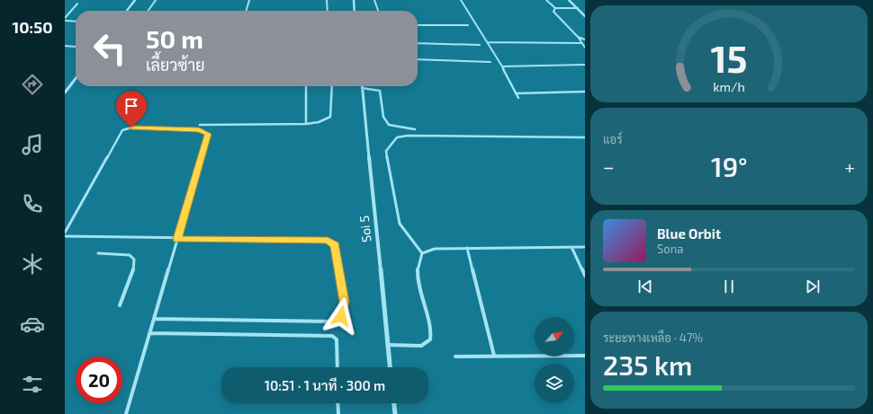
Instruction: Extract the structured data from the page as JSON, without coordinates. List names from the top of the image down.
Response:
{
  "streets": {
    "street": ["Soi 5"]
  },
  "north": "top right",
  "page": {
    "tabs": "10:50",
    "turn": ["50 m", "เลี้ยวซ้าย"],
    "tile": [
      "แอร์",
      ["ระยะทางเหลือ · 47%", "235 km"]
    ],
    "heat": ["−", "19°", "+"],
    "song": ["Blue Orbit", "Sona"],
    "limit": "20",
    "trip": "10:51 · 1 นาที · 300 m",
    "gauge": ["15", "km/h"]
  }
}
